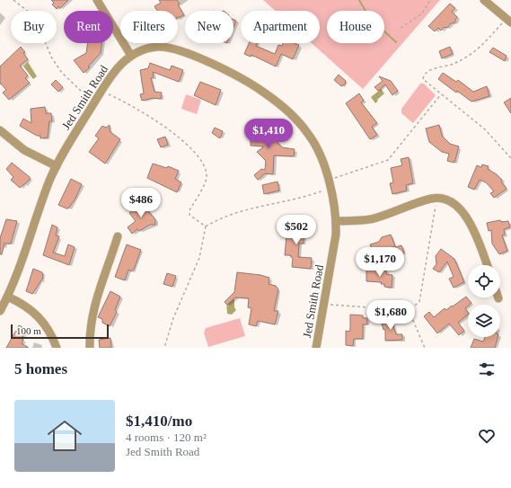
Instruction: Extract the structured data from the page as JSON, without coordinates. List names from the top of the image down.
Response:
{
  "streets": {
    "street": ["Jed Smith Road"]
  },
  "scale_bar": "100 m",
  "page": {
    "chip": [
      "Buy",
      "Rent",
      "Filters",
      "New",
      "Apartment",
      "House"
    ],
    "price": [
      "$1,410",
      "$486",
      "$502",
      "$1,170",
      "$1,680"
    ],
    "scale": "100 m",
    "heading": "5 homes",
    "list": [
      {
        "name": "$1,410/mo",
        "note": "4 rooms · 120 m² · Jed Smith Road"
      }
    ]
  }
}
